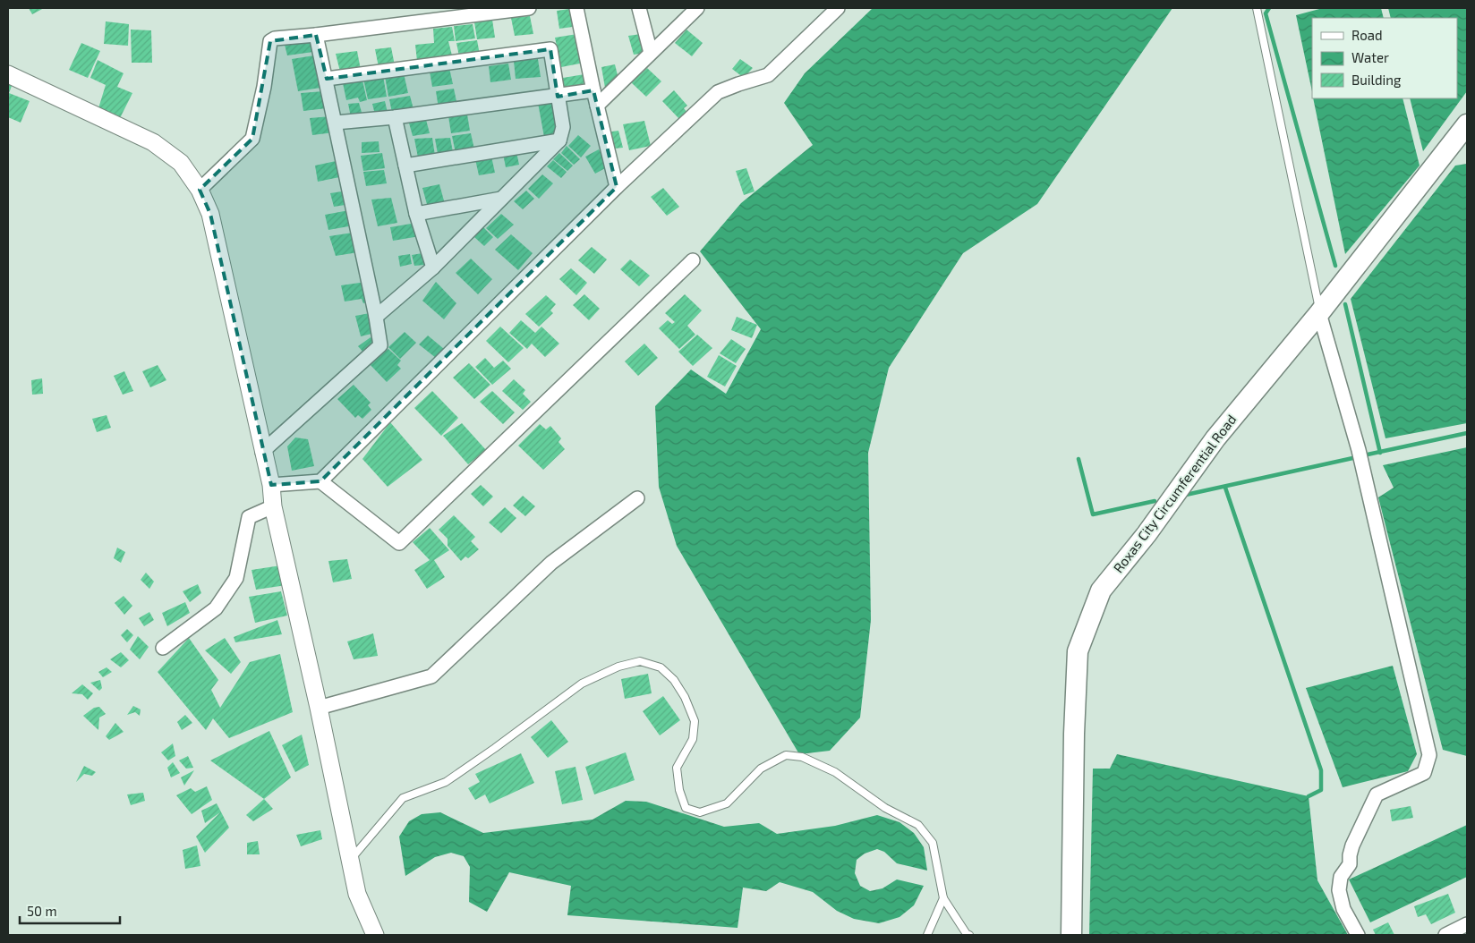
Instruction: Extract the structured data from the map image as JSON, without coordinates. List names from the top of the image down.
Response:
{
  "streets": {
    "main road": ["Roxas City Circumferential Road"]
  },
  "legend": ["Road", "Water", "Building"],
  "scale_bar": "50 m"
}
